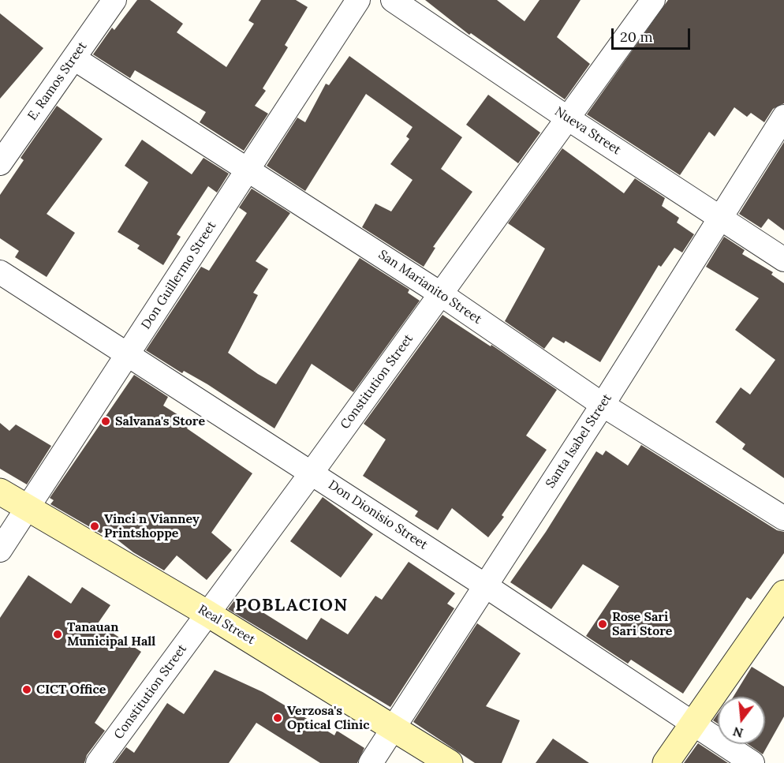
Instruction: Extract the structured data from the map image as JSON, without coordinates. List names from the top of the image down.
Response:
{
  "streets": {
    "main road": ["Real Street"],
    "street": [
      "E. Ramos Street",
      "Nueva Street",
      "Don Guillermo Street",
      "San Marianito Street",
      "Constitution Street",
      "Santa Isabel Street",
      "Don Dionisio Street"
    ]
  },
  "crossings": [
    ["E. Ramos Street", "San Marianito Street"],
    ["Nueva Street", "Constitution Street"],
    ["Nueva Street", "Santa Isabel Street"],
    ["Don Guillermo Street", "San Marianito Street"],
    ["Don Guillermo Street", "Don Dionisio Street"],
    ["Don Guillermo Street", "Real Street"],
    ["San Marianito Street", "Constitution Street"],
    ["San Marianito Street", "Santa Isabel Street"],
    ["Constitution Street", "Don Dionisio Street"],
    ["Constitution Street", "Real Street"],
    ["Santa Isabel Street", "Don Dionisio Street"],
    ["Santa Isabel Street", "Real Street"]
  ],
  "districts": ["POBLACION"],
  "places": [
    "Salvana's Store",
    "Vinci n Vianney Printshoppe",
    "Rose Sari Sari Store",
    "Tanauan Municipal Hall",
    "CICT Office",
    "Verzosa's Optical Clinic"
  ],
  "scale_bar": "20 m",
  "north": "bottom"
}
